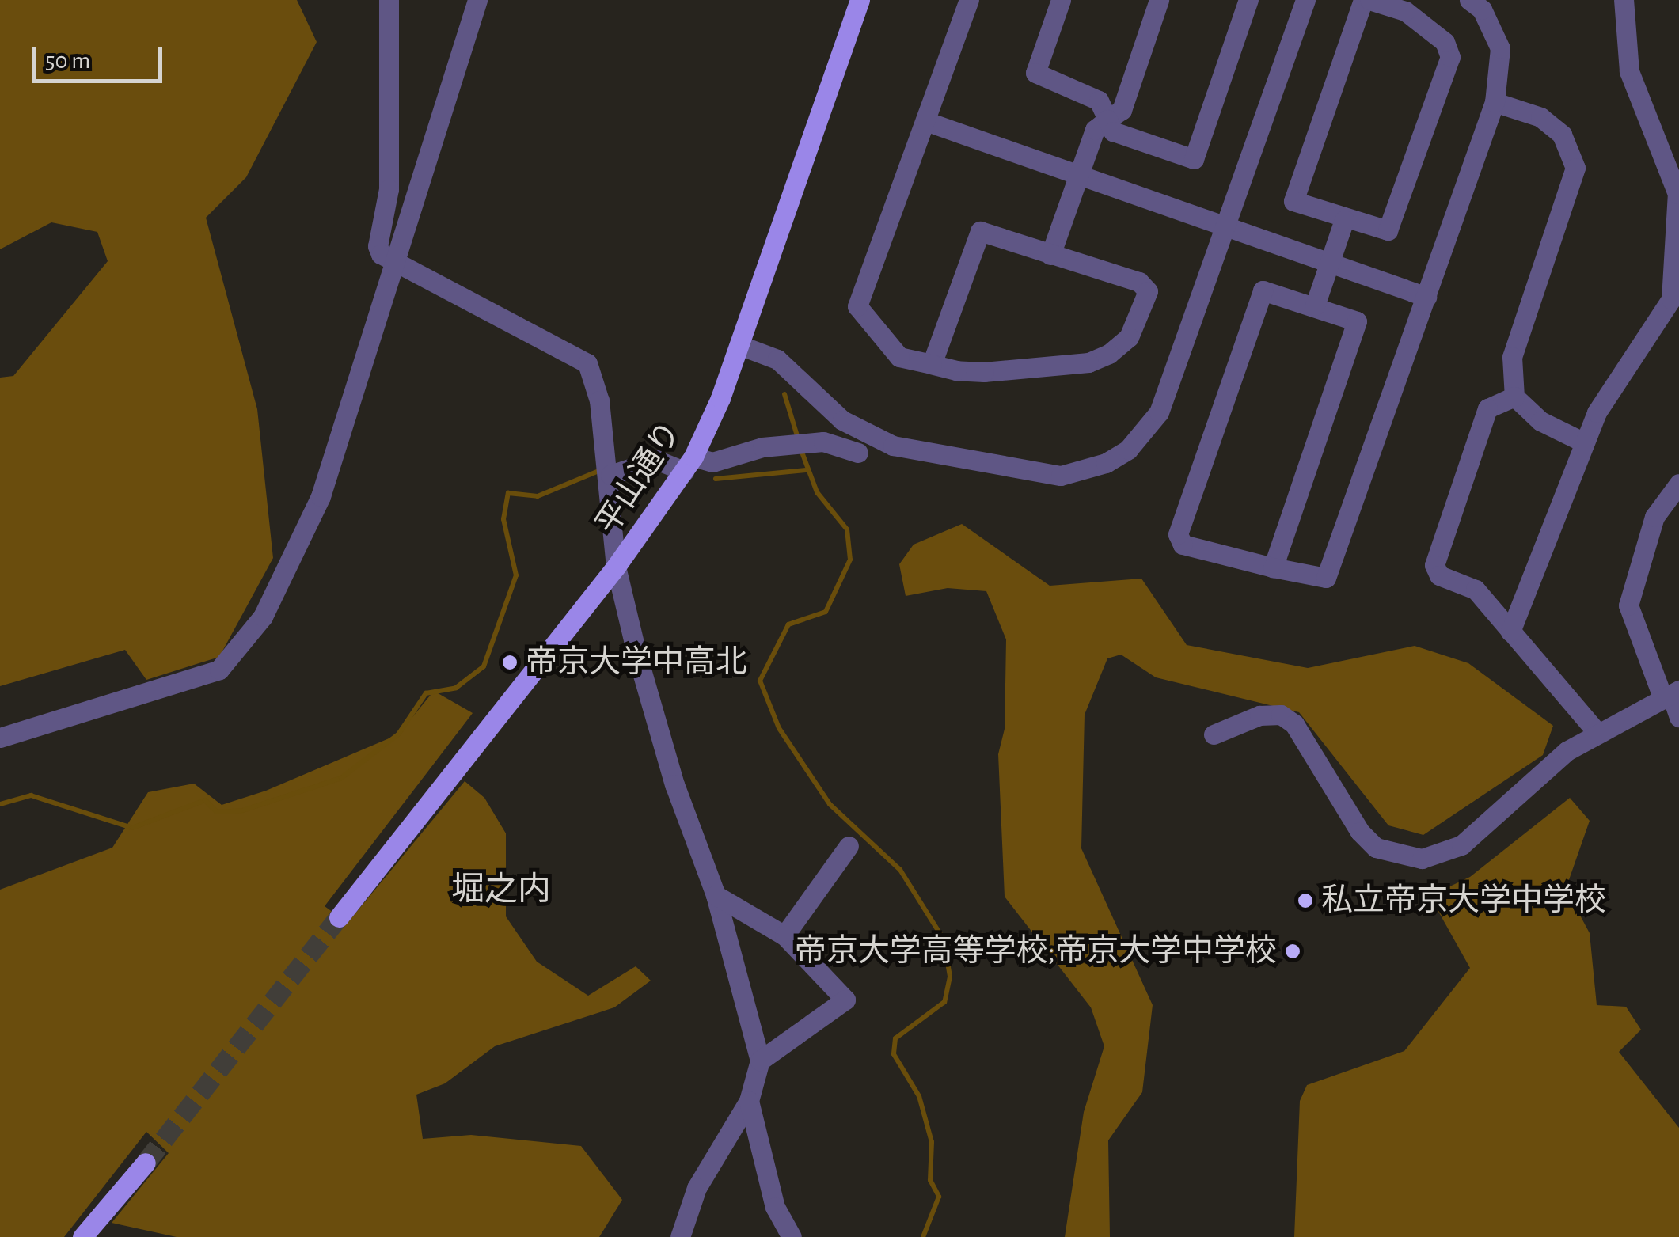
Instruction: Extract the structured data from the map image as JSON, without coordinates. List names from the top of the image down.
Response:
{
  "streets": {
    "main road": ["平山通り"]
  },
  "districts": ["堀之内"],
  "places": ["帝京大学中高北", "私立帝京大学中学校", "帝京大学高等学校;帝京大学中学校"],
  "scale_bar": "50 m"
}
